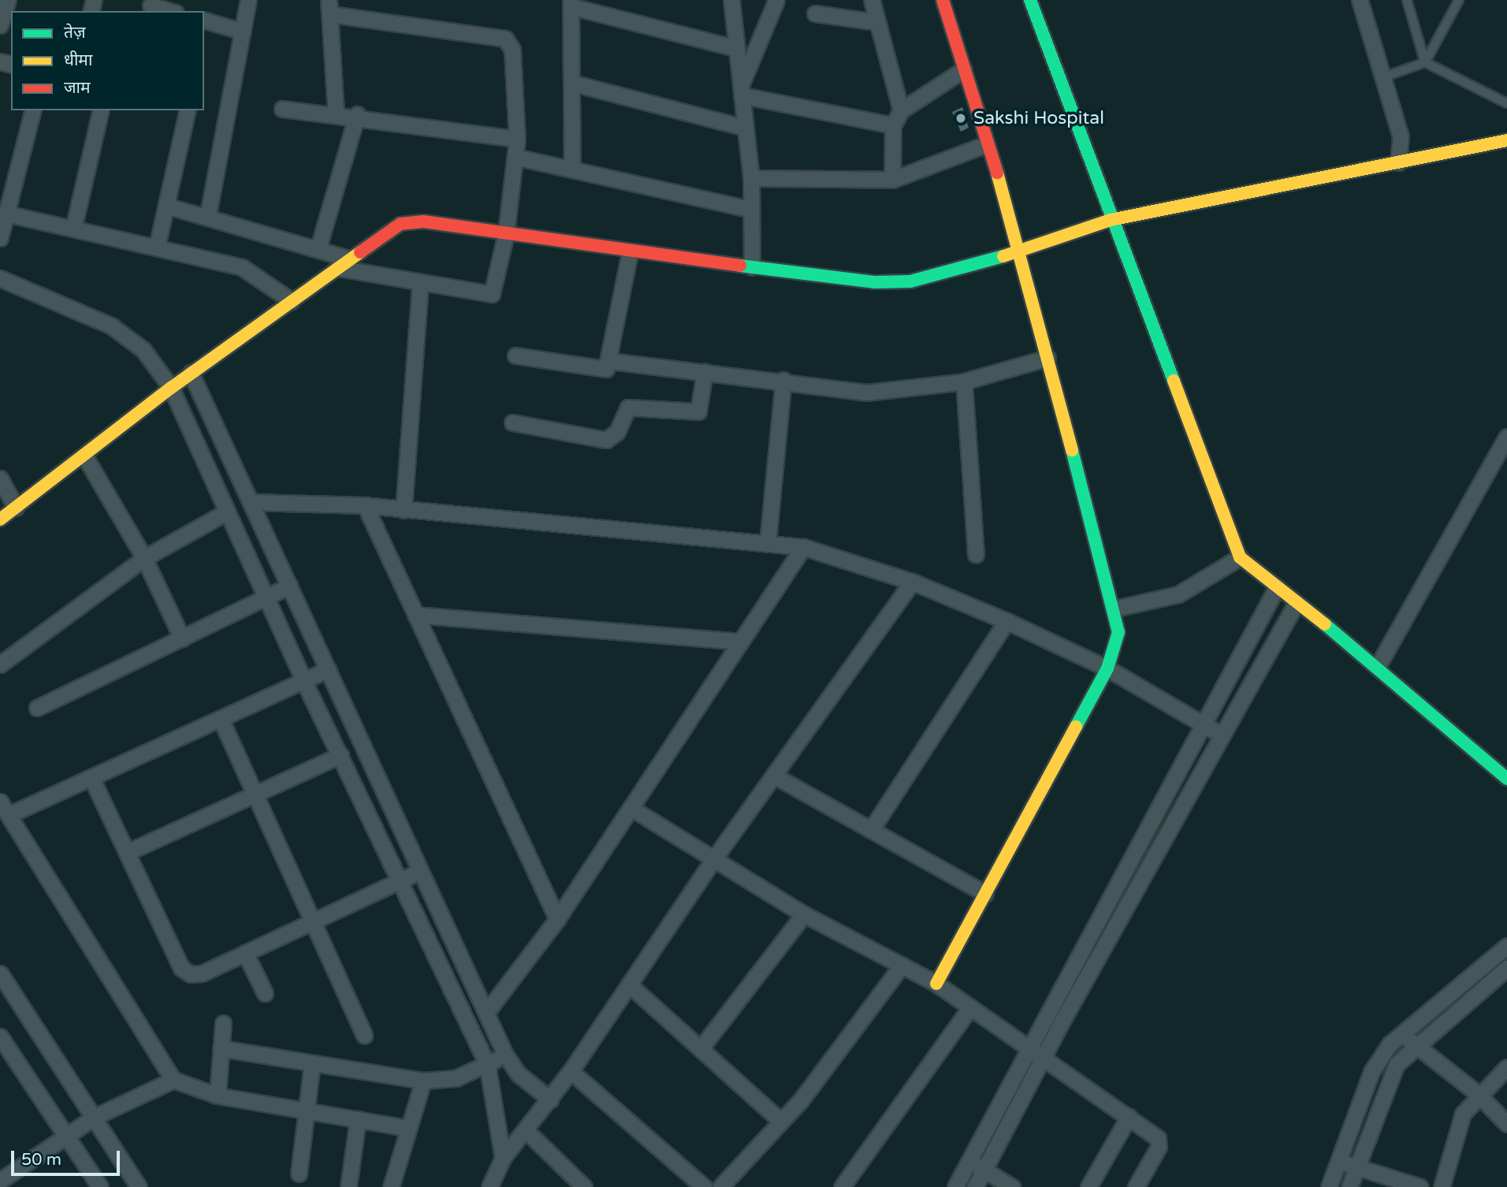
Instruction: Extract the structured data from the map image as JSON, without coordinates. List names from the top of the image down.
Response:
{
  "places": ["Sakshi Hospital"],
  "legend": ["तेज़", "धीमा", "जाम"],
  "scale_bar": "50 m"
}
